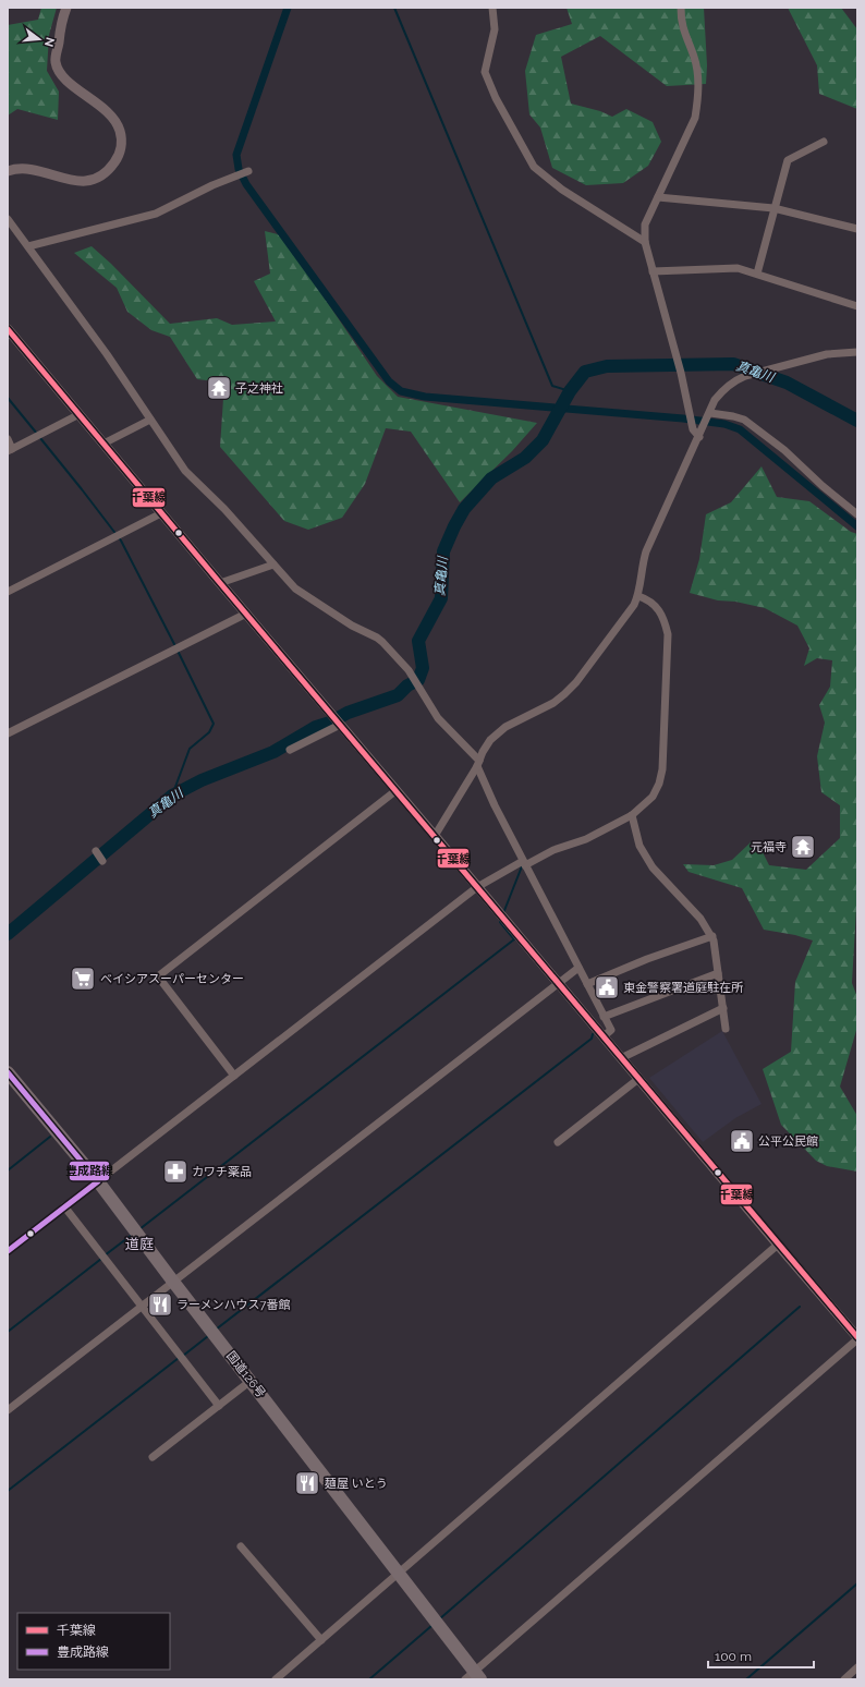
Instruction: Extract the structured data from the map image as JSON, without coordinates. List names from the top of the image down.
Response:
{
  "streets": {
    "highway": ["国道126号"]
  },
  "districts": ["道庭"],
  "water": ["真亀川"],
  "places": {
    "temple": ["子之神社", "元福寺"],
    "supermarket": ["ベイシアスーパーセンター"],
    "public building": ["東金警察署道庭駐在所", "公平公民館"],
    "pharmacy": ["カワチ薬品"],
    "restaurant": ["ラーメンハウス7番館", "麺屋 いとう"]
  },
  "lines": ["transit line 千葉線", "transit line 豊成路線"],
  "legend": ["千葉線", "豊成路線"],
  "scale_bar": "100 m",
  "north": "right"
}
